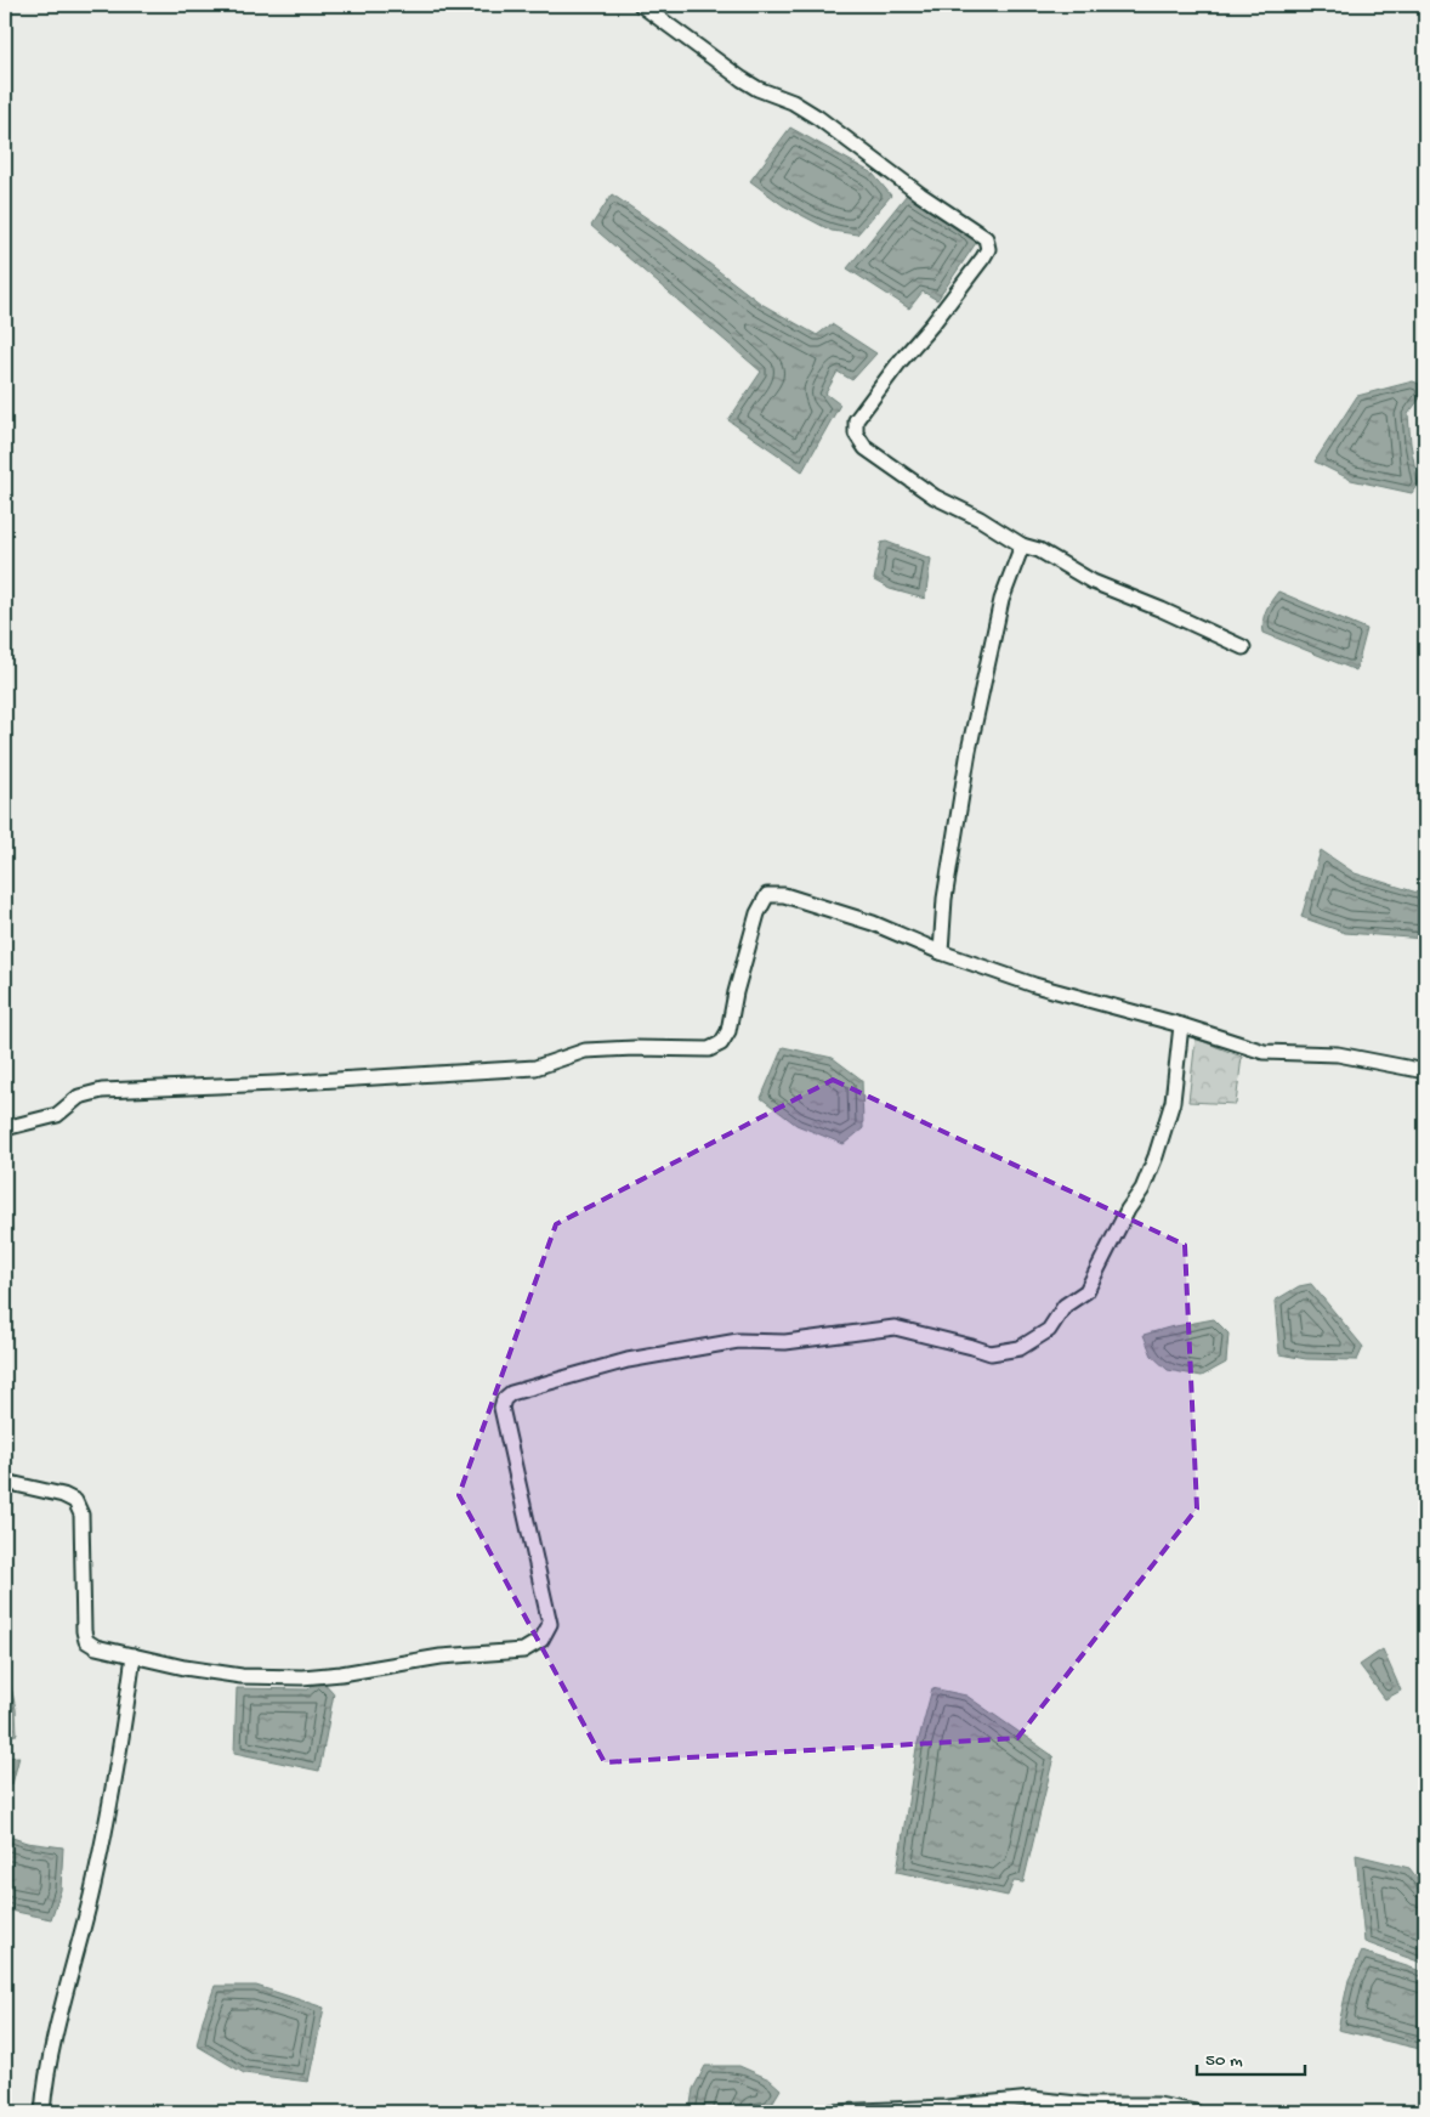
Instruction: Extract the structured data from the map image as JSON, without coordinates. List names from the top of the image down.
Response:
{
  "scale_bar": "50 m"
}
